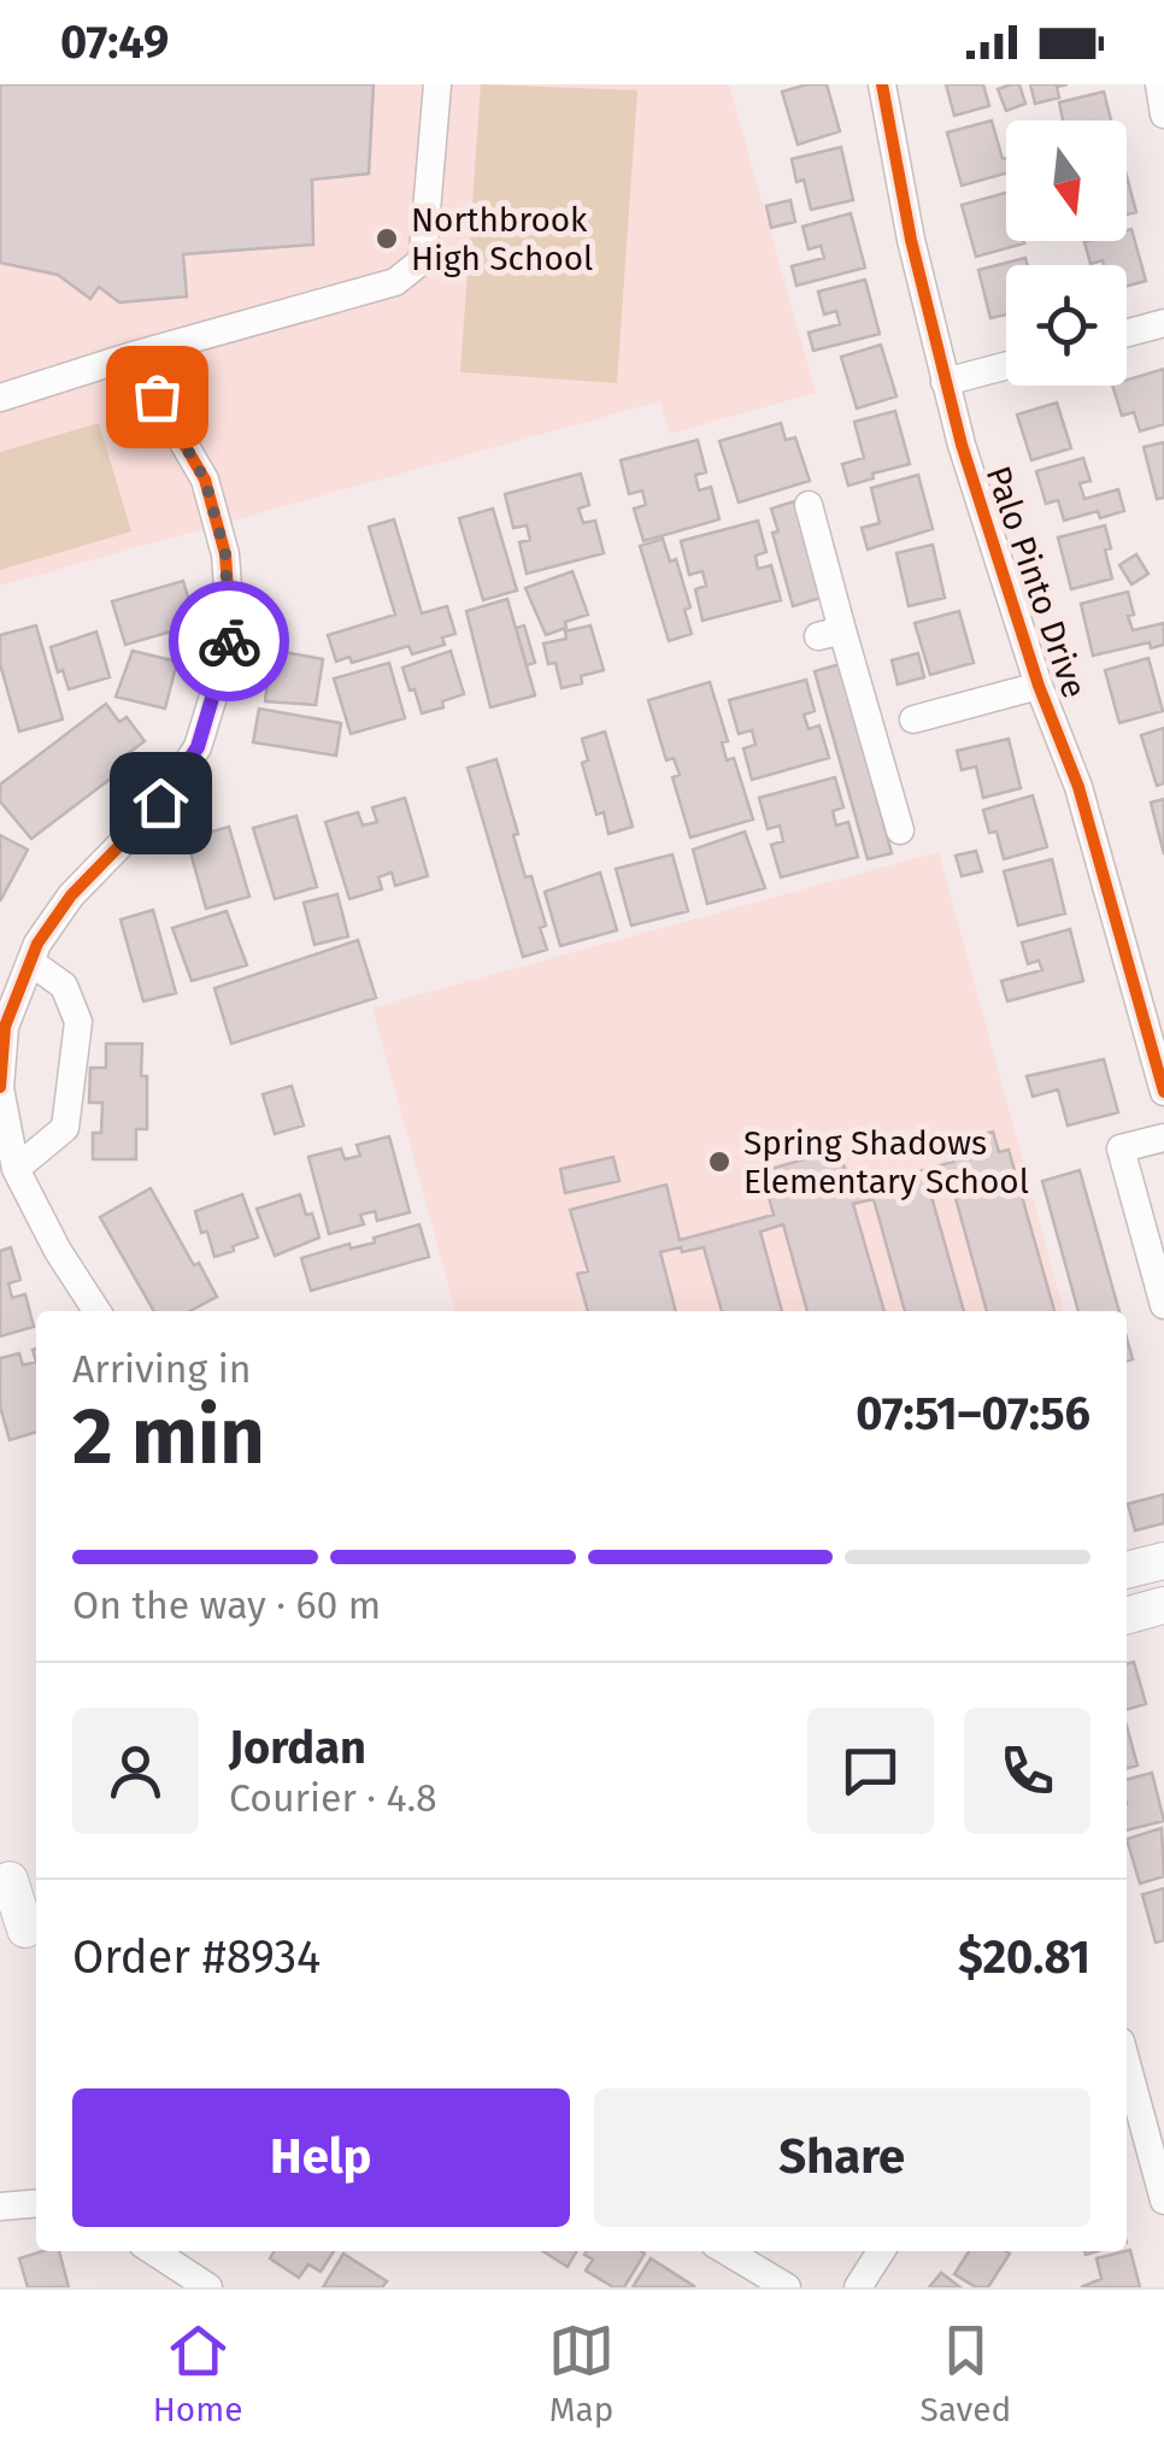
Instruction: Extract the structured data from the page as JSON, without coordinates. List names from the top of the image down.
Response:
{
  "streets": {
    "street": ["Palo Pinto Drive"]
  },
  "places": ["Northbrook High School", "Spring Shadows Elementary School"],
  "north": "bottom",
  "page": {
    "status": "07:49",
    "heading": ["2 min", "Arriving in", "07:51–07:56"],
    "panel": [
      "Jordan",
      "Courier · 4.8",
      "Order #8934",
      "$20.81"
    ],
    "bar": "On the way · 60 m",
    "buttons": ["Help", "Share"],
    "tabs": ["Home", "Map", "Saved"]
  }
}
